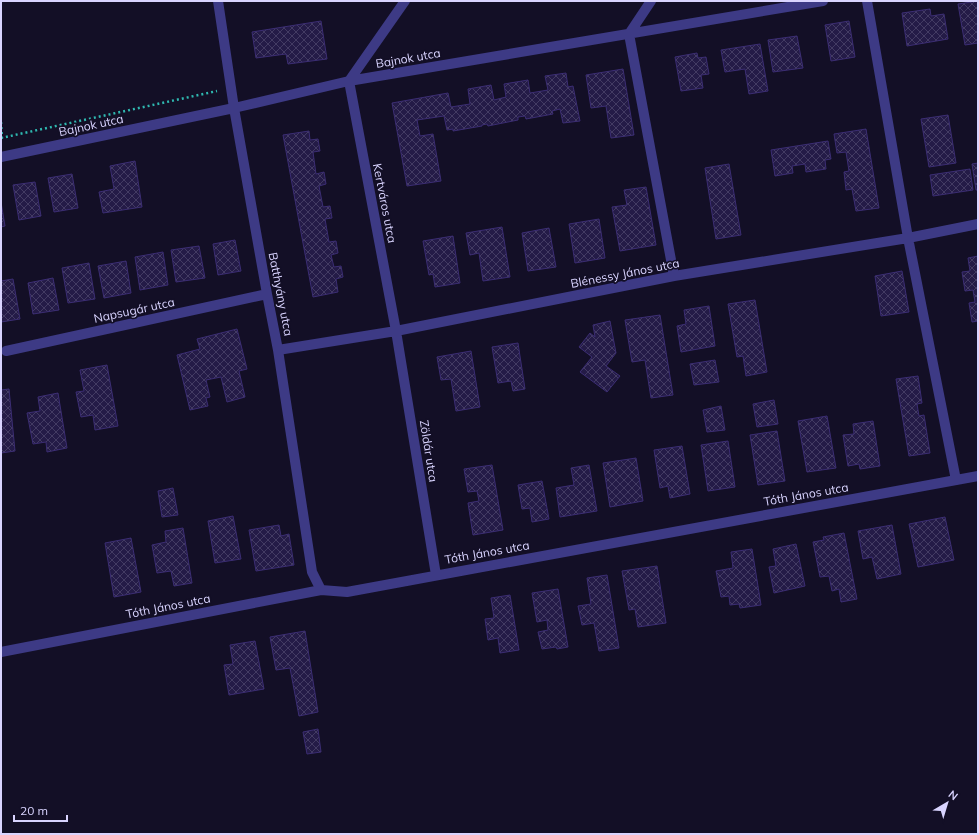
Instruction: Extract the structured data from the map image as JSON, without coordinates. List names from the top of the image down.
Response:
{
  "streets": {
    "street": [
      "Bajnok utca",
      "Kertváros utca",
      "Blénessy János utca",
      "Batthyány utca",
      "Napsugár utca",
      "Zöldár utca",
      "Tóth János utca"
    ]
  },
  "crossings": [
    ["Bajnok utca", "Kertváros utca"],
    ["Bajnok utca", "Batthyány utca"],
    ["Kertváros utca", "Blénessy János utca"],
    ["Kertváros utca", "Zöldár utca"],
    ["Blénessy János utca", "Batthyány utca"],
    ["Blénessy János utca", "Zöldár utca"],
    ["Batthyány utca", "Napsugár utca"],
    ["Batthyány utca", "Tóth János utca"],
    ["Zöldár utca", "Tóth János utca"]
  ],
  "scale_bar": "20 m",
  "north": "top right"
}
